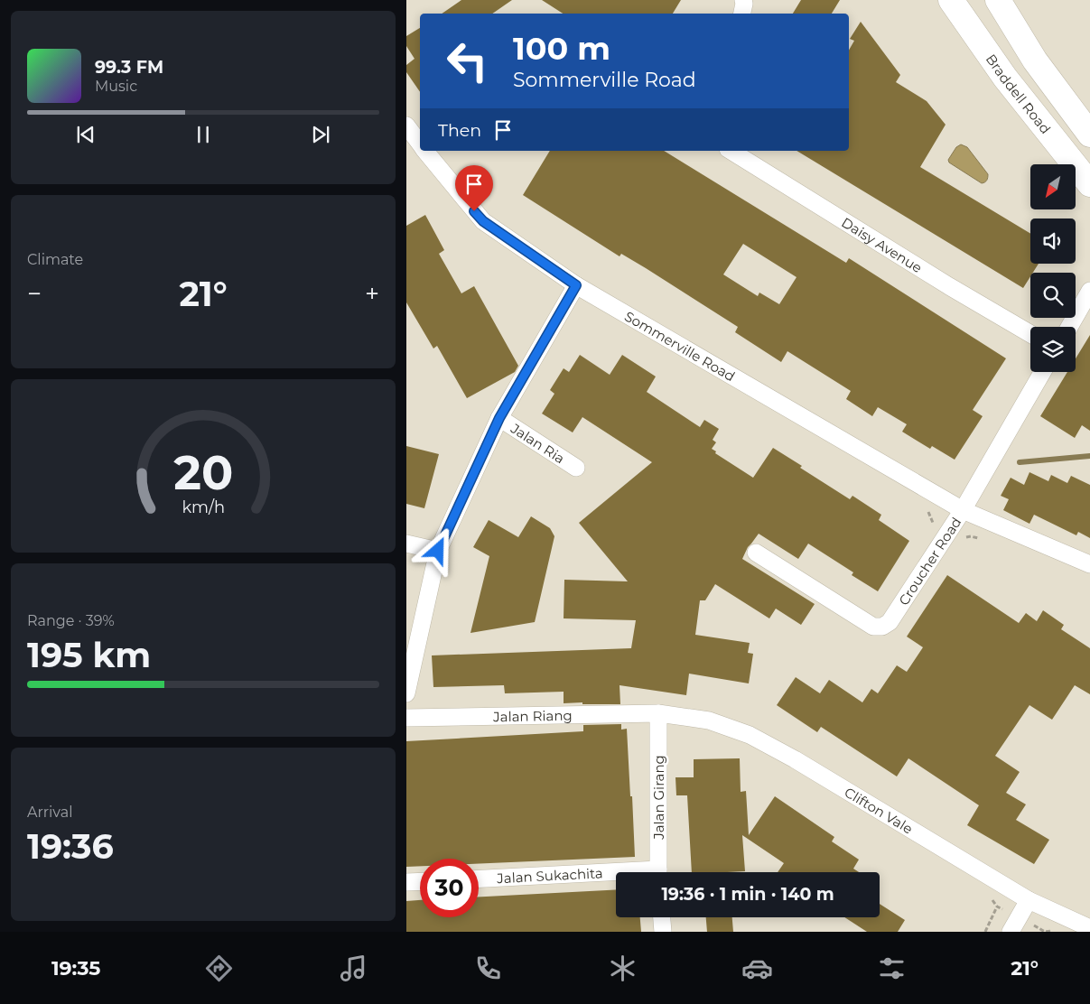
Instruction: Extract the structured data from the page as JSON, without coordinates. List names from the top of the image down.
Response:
{
  "streets": {
    "highway": ["Braddell Road"],
    "street": [
      "Daisy Avenue",
      "Sommerville Road",
      "Jalan Ria",
      "Croucher Road",
      "Jalan Riang",
      "Jalan Girang",
      "Clifton Vale",
      "Jalan Sukachita"
    ]
  },
  "crossings": [
    ["Sommerville Road", "Jalan Ria"],
    ["Sommerville Road", "Croucher Road"],
    ["Jalan Riang", "Jalan Girang"],
    ["Jalan Riang", "Clifton Vale"],
    ["Jalan Girang", "Clifton Vale"]
  ],
  "north": "bottom left",
  "page": {
    "turn": ["100 m", "Sommerville Road"],
    "song": ["99.3 FM", "Music"],
    "then": "Then",
    "tile": [
      "Climate",
      ["Range · 39%", "195 km"],
      ["Arrival", "19:36"]
    ],
    "heat": ["−", "21°", "+"],
    "limit": "30",
    "trip": "19:36 · 1 min · 140 m",
    "tabs": ["19:35", "21°"],
    "gauge": ["20", "km/h"]
  }
}
